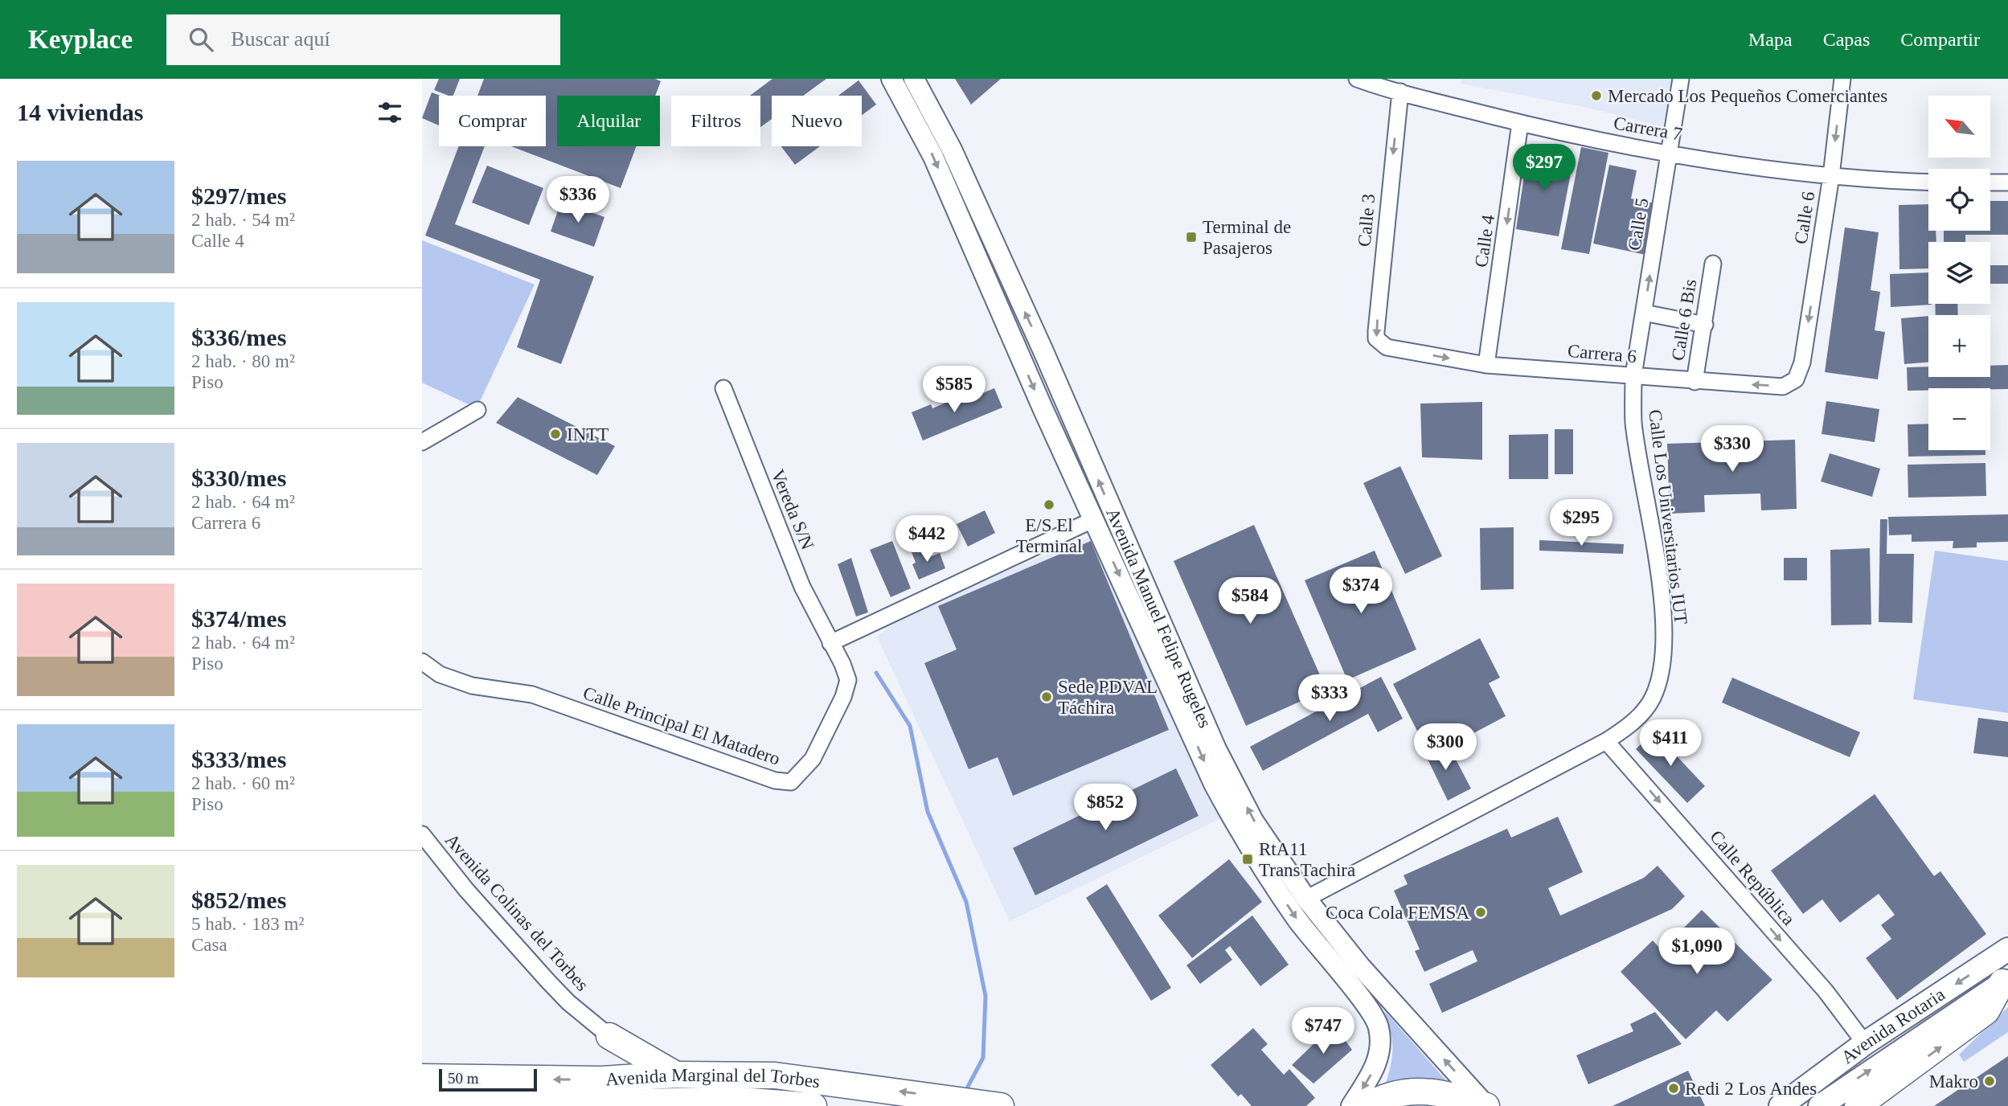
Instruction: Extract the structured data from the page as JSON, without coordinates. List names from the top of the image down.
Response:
{
  "streets": {
    "highway": ["Avenida Marginal del Torbes"],
    "main road": ["Avenida Rotaria"],
    "street": [
      "Carrera 7",
      "Calle 6",
      "Calle 3",
      "Calle 5",
      "Calle 4",
      "Calle 6 Bis",
      "Carrera 6",
      "Vereda S/N",
      "Calle Los Universitarios IUT",
      "Avenida Manuel Felipe Rugeles",
      "Calle Principal El Matadero",
      "Calle República",
      "Avenida Colinas del Torbes"
    ]
  },
  "crossings": [
    ["Carrera 7", "Calle 6"],
    ["Carrera 7", "Calle 3"],
    ["Carrera 7", "Calle 5"],
    ["Carrera 7", "Calle 4"],
    ["Calle 6", "Carrera 6"],
    ["Calle 3", "Carrera 6"],
    ["Calle 5", "Carrera 6"],
    ["Calle 5", "Calle Los Universitarios IUT"],
    ["Calle 4", "Carrera 6"],
    ["Calle 6 Bis", "Carrera 6"],
    ["Carrera 6", "Calle Los Universitarios IUT"],
    ["Vereda S/N", "Calle Principal El Matadero"],
    ["Calle Los Universitarios IUT", "Avenida Manuel Felipe Rugeles"],
    ["Calle Los Universitarios IUT", "Calle República"],
    ["Calle República", "Avenida Rotaria"]
  ],
  "one_way": [
    "Calle 6",
    "Calle 3",
    "Calle 5",
    "Calle 4",
    "Calle República"
  ],
  "places": {
    "other": [
      "Mercado Los Pequeños Comerciantes",
      "INTT",
      "E/S El Terminal",
      "Sede PDVAL Táchira",
      "Coca Cola FEMSA",
      "Makro",
      "Redi 2 Los Andes"
    ],
    "transit": ["Terminal de Pasajeros", "RtA11 TransTachira"]
  },
  "scale_bar": "50 m",
  "north": "top left",
  "page": {
    "header": "Keyplace",
    "search": "Buscar aquí",
    "nav": ["Mapa", "Capas", "Compartir"],
    "heading": "14 viviendas",
    "map_buttons": ["+", "−"],
    "chip": [
      "Comprar",
      "Alquilar",
      "Filtros",
      "Nuevo"
    ],
    "price": [
      "$297",
      "$336",
      "$585",
      "$330",
      "$295",
      "$442",
      "$374",
      "$584",
      "$333",
      "$411",
      "$300",
      "$852",
      "$1,090",
      "$747"
    ],
    "list": [
      {
        "name": "$297/mes",
        "note": "2 hab. · 54 m² · Calle 4"
      },
      {
        "name": "$336/mes",
        "note": "2 hab. · 80 m² · Piso"
      },
      {
        "name": "$330/mes",
        "note": "2 hab. · 64 m² · Carrera 6"
      },
      {
        "name": "$374/mes",
        "note": "2 hab. · 64 m² · Piso"
      },
      {
        "name": "$333/mes",
        "note": "2 hab. · 60 m² · Piso"
      },
      {
        "name": "$852/mes",
        "note": "5 hab. · 183 m² · Casa"
      }
    ],
    "scale": "50 m"
  }
}
